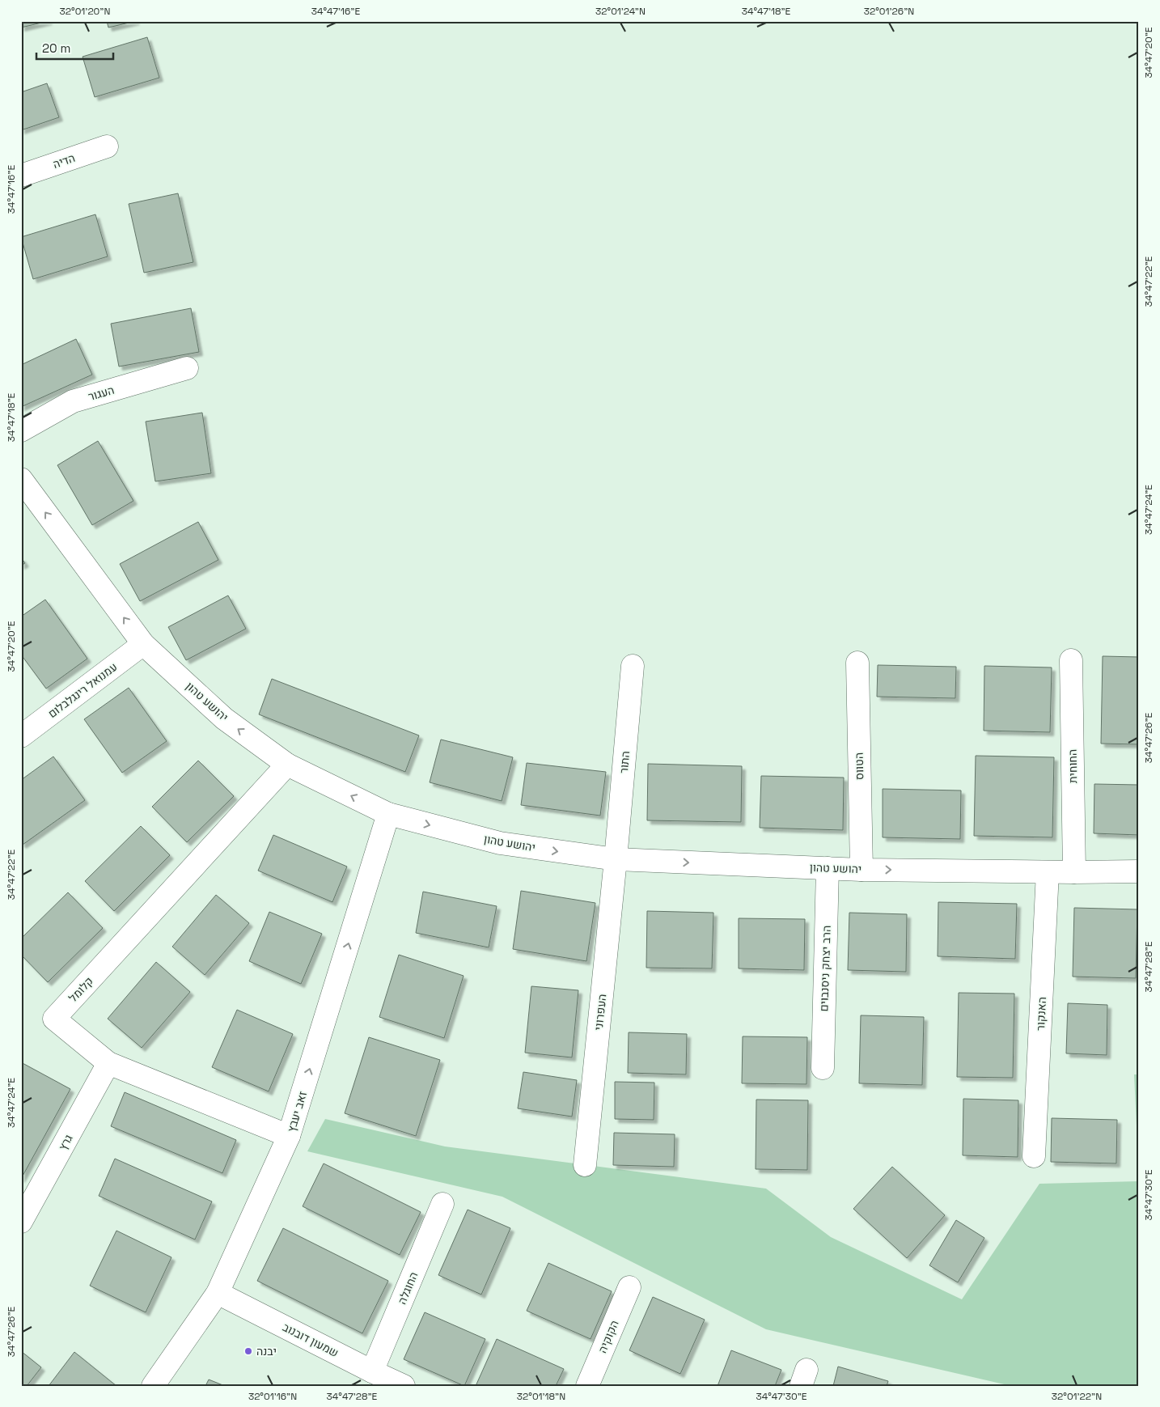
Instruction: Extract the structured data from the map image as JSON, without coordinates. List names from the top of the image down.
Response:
{
  "streets": {
    "street": [
      "הדיה",
      "העגור",
      "עמנואל רינגלבלום",
      "יהושע טהון",
      "התור",
      "הטווס",
      "החוחית",
      "הרב יצחק ניסנבוים",
      "קלומל",
      "העפרוני",
      "האנקור",
      "זאב יעבץ",
      "גרץ",
      "החוגלה",
      "הקוקיה",
      "שמעון דובנוב"
    ]
  },
  "crossings": [
    ["עמנואל רינגלבלום", "יהושע טהון"],
    ["יהושע טהון", "התור"],
    ["יהושע טהון", "הטווס"],
    ["יהושע טהון", "החוחית"],
    ["יהושע טהון", "הרב יצחק ניסנבוים"],
    ["יהושע טהון", "קלומל"],
    ["יהושע טהון", "העפרוני"],
    ["יהושע טהון", "האנקור"],
    ["יהושע טהון", "זאב יעבץ"],
    ["התור", "העפרוני"],
    ["קלומל", "זאב יעבץ"],
    ["קלומל", "גרץ"],
    ["זאב יעבץ", "שמעון דובנוב"],
    ["החוגלה", "שמעון דובנוב"]
  ],
  "one_way": ["זאב יעבץ"],
  "places": ["יבנה"],
  "scale_bar": "20 m",
  "coordinates": [
    "32°01'20\"N",
    "34°47'16\"E",
    "32°01'24\"N",
    "34°47'18\"E",
    "32°01'26\"N",
    "34°47'20\"E",
    "34°47'22\"E",
    "34°47'24\"E",
    "34°47'26\"E",
    "34°47'28\"E",
    "34°47'30\"E",
    "32°01'16\"N",
    "32°01'18\"N",
    "32°01'22\"N"
  ]
}
